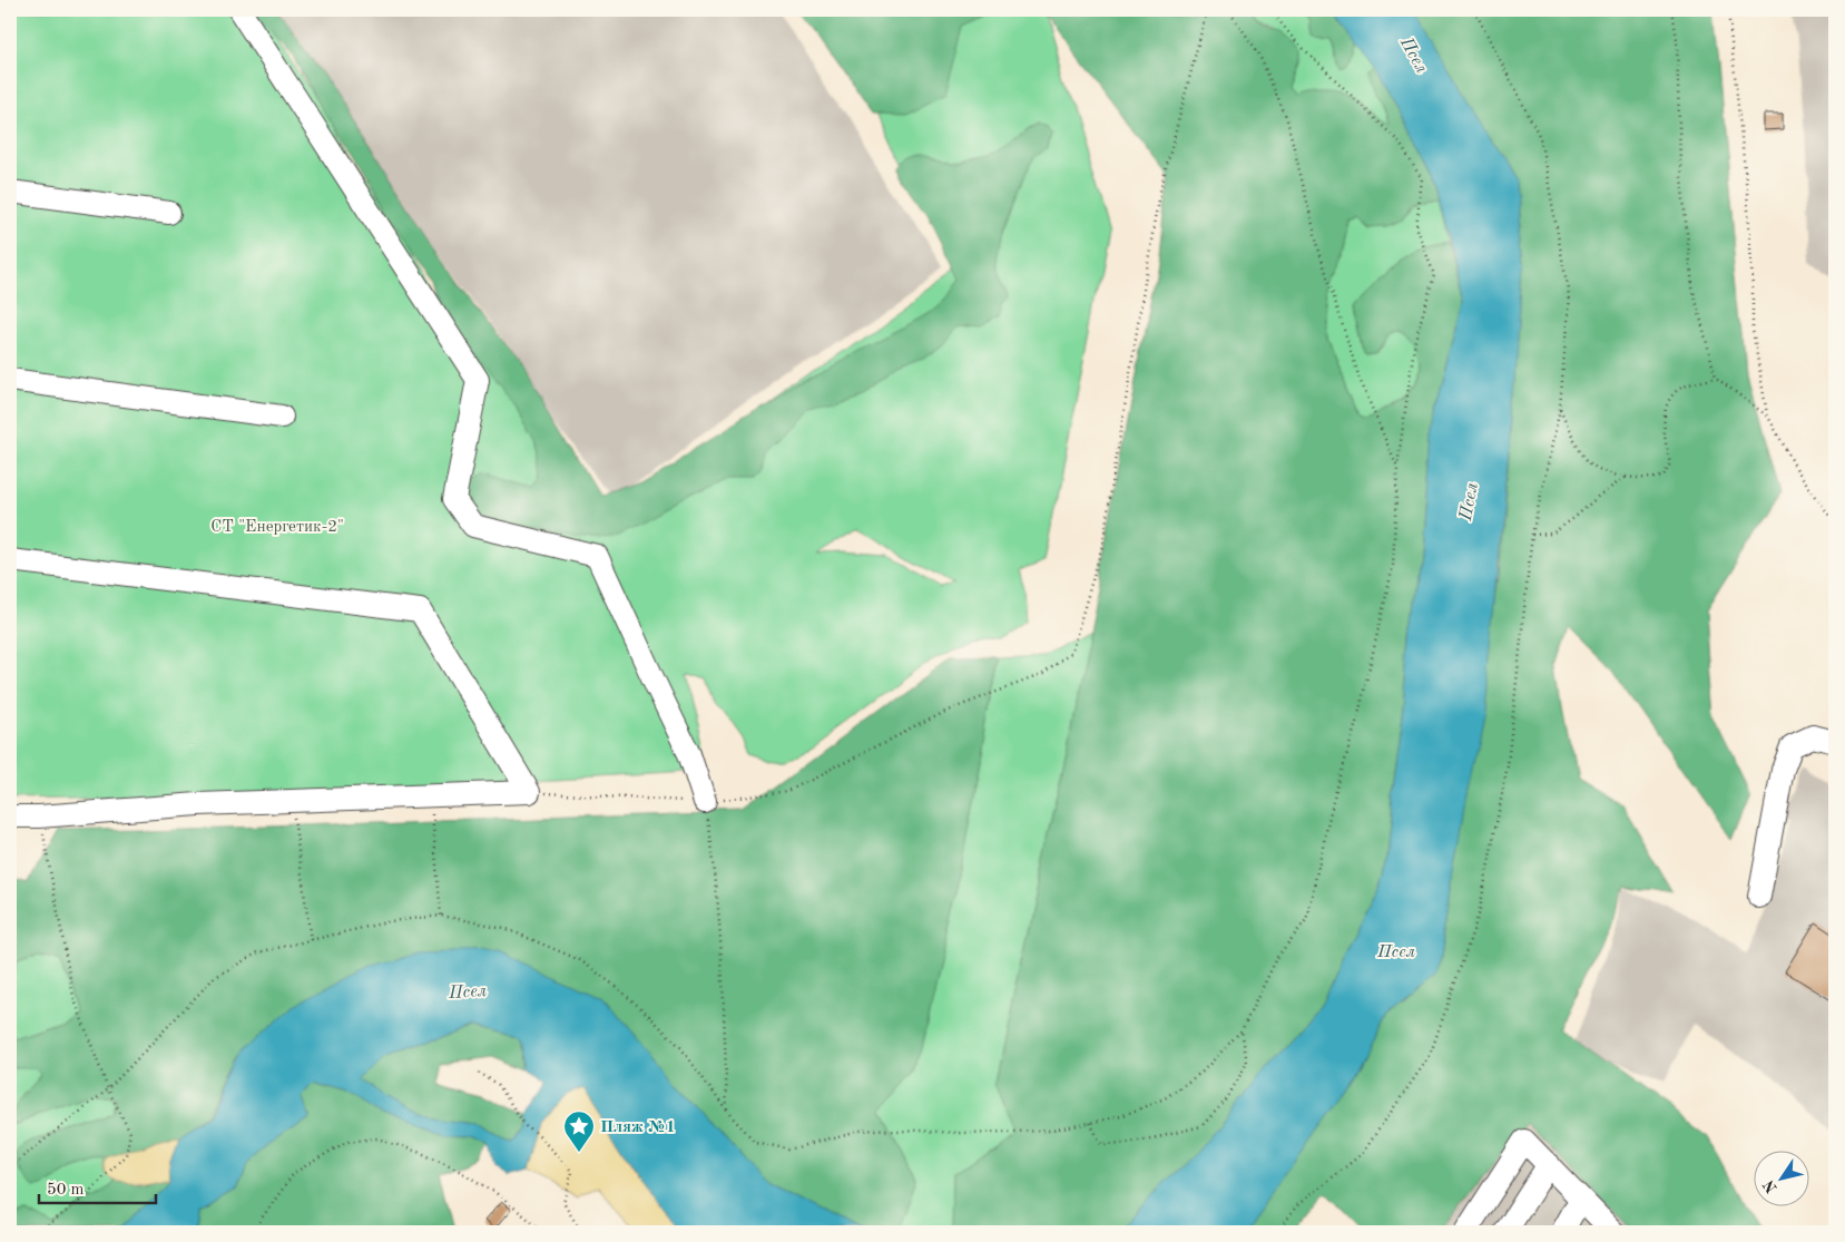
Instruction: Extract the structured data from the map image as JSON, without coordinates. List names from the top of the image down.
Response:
{
  "water": ["Псел"],
  "parks": ["СТ \"Енергетик-2\""],
  "places": {
    "place": ["Пляж №1"]
  },
  "scale_bar": "50 m",
  "north": "bottom left"
}
